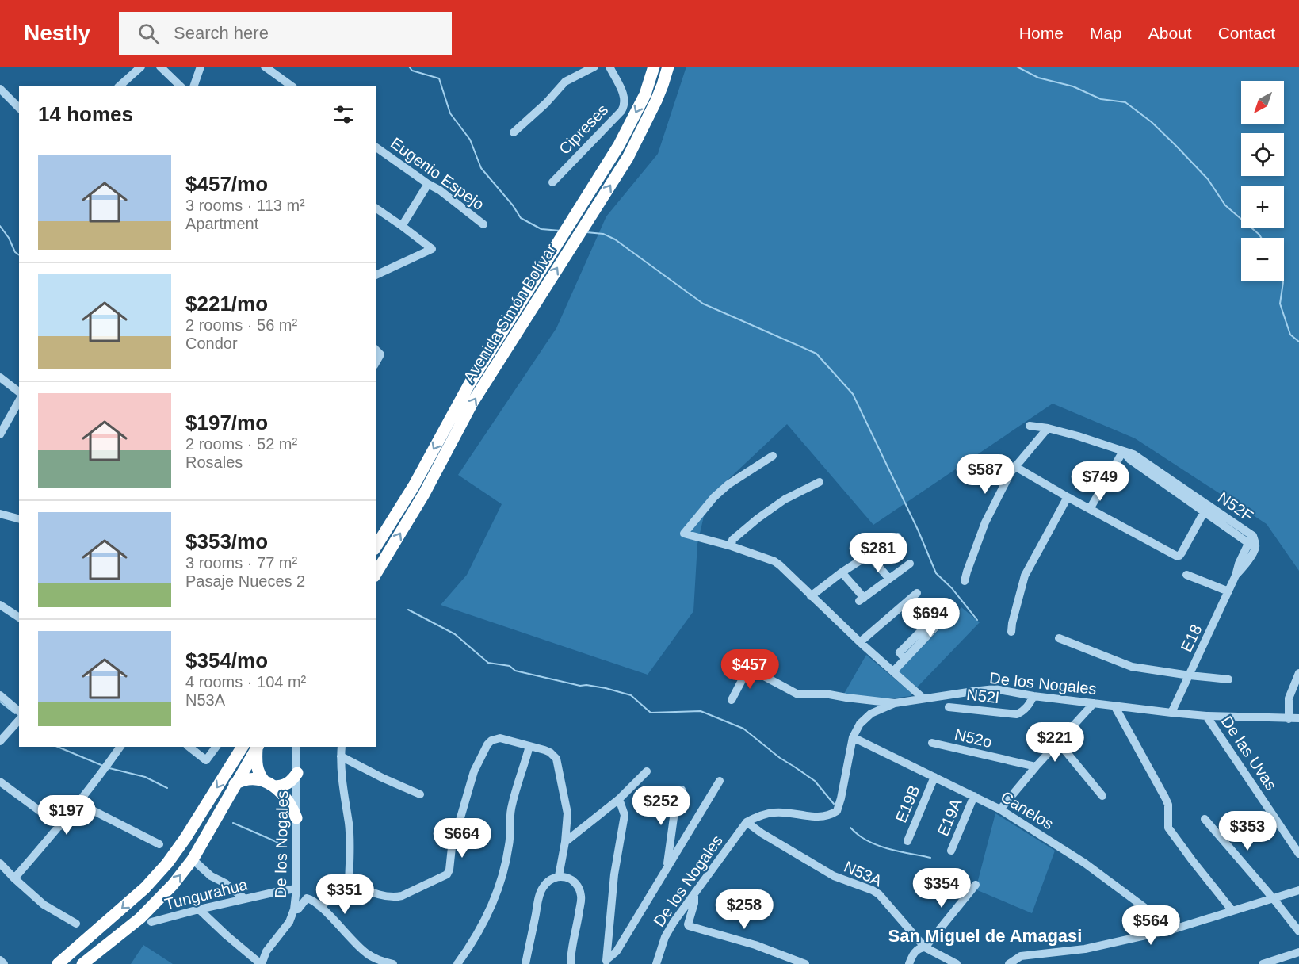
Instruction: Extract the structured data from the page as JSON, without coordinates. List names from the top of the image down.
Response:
{
  "streets": {
    "highway": ["Avenida Simón Bolívar"],
    "street": [
      "Cipreses",
      "Eugenio Espejo",
      "N52F",
      "E18",
      "De los Nogales",
      "N52l",
      "N52o",
      "De las Uvas",
      "E19B",
      "Canelos",
      "E19A",
      "N53A",
      "Tungurahua"
    ]
  },
  "crossings": [
    ["N52F", "E18"],
    ["E18", "De los Nogales"],
    ["De los Nogales", "N52l"],
    ["De los Nogales", "De las Uvas"],
    ["De los Nogales", "Canelos"],
    ["De los Nogales", "N53A"],
    ["De los Nogales", "Tungurahua"],
    ["E19B", "Canelos"],
    ["Canelos", "E19A"]
  ],
  "districts": ["San Miguel de Amagasi"],
  "north": "bottom left",
  "page": {
    "header": "Nestly",
    "search": "Search here",
    "nav": [
      "Home",
      "Map",
      "About",
      "Contact"
    ],
    "map_buttons": ["+", "−"],
    "heading": "14 homes",
    "list": [
      {
        "name": "$457/mo",
        "note": "3 rooms · 113 m² · Apartment"
      },
      {
        "name": "$221/mo",
        "note": "2 rooms · 56 m² · Condor"
      },
      {
        "name": "$197/mo",
        "note": "2 rooms · 52 m² · Rosales"
      },
      {
        "name": "$353/mo",
        "note": "3 rooms · 77 m² · Pasaje Nueces 2"
      },
      {
        "name": "$354/mo",
        "note": "4 rooms · 104 m² · N53A"
      }
    ],
    "price": [
      "$587",
      "$749",
      "$281",
      "$694",
      "$457",
      "$221",
      "$252",
      "$197",
      "$353",
      "$664",
      "$354",
      "$351",
      "$258",
      "$564"
    ]
  }
}
